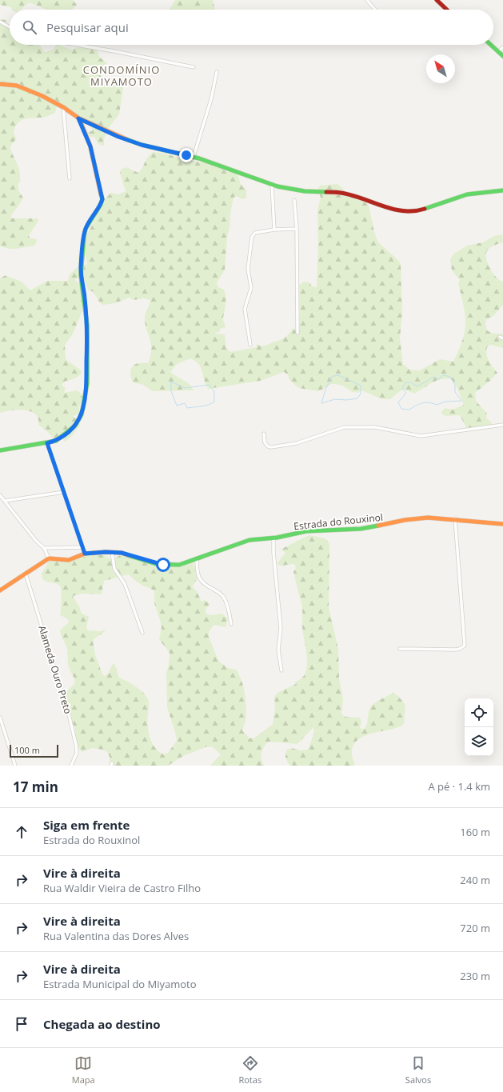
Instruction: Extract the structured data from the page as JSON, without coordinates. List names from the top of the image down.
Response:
{
  "streets": {
    "street": ["Estrada do Rouxinol", "Alameda Ouro Preto"]
  },
  "districts": ["CONDOMÍNIO MIYAMOTO"],
  "scale_bar": "100 m",
  "north": "top left",
  "page": {
    "search": "Pesquisar aqui",
    "scale": "100 m",
    "heading": ["17 min", "A pé · 1.4 km"],
    "list": [
      ["Siga em frente", "Estrada do Rouxinol", "160 m"],
      ["Vire à direita", "Rua Waldir Vieira de Castro Filho", "240 m"],
      ["Vire à direita", "Rua Valentina das Dores Alves", "720 m"],
      ["Vire à direita", "Estrada Municipal do Miyamoto", "230 m"],
      "Chegada ao destino"
    ],
    "nav": ["Mapa", "Rotas", "Salvos"]
  }
}
